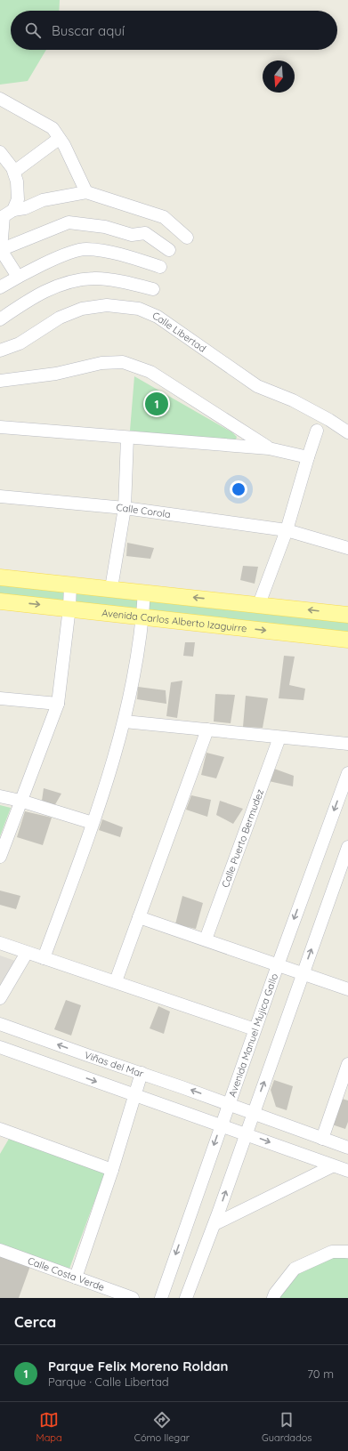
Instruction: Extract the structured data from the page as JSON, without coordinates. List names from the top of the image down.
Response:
{
  "streets": {
    "main road": ["Avenida Carlos Alberto Izaguirre"],
    "street": [
      "Calle Libertad",
      "Calle Corola",
      "Calle Puerto Bermudez",
      "Avenida Manuel Mujica Gallo",
      "Viñas del Mar",
      "Calle Costa Verde"
    ]
  },
  "crossings": [
    ["Avenida Manuel Mujica Gallo", "Viñas del Mar"]
  ],
  "north": "bottom",
  "page": {
    "search": "Buscar aquí",
    "pins": "1",
    "heading": "Cerca",
    "list": [
      {
        "mark": "1",
        "name": "Parque Felix Moreno Roldan",
        "note": "Parque · Calle Libertad",
        "value": "70 m"
      }
    ],
    "nav": ["Mapa", "Cómo llegar", "Guardados"]
  }
}
